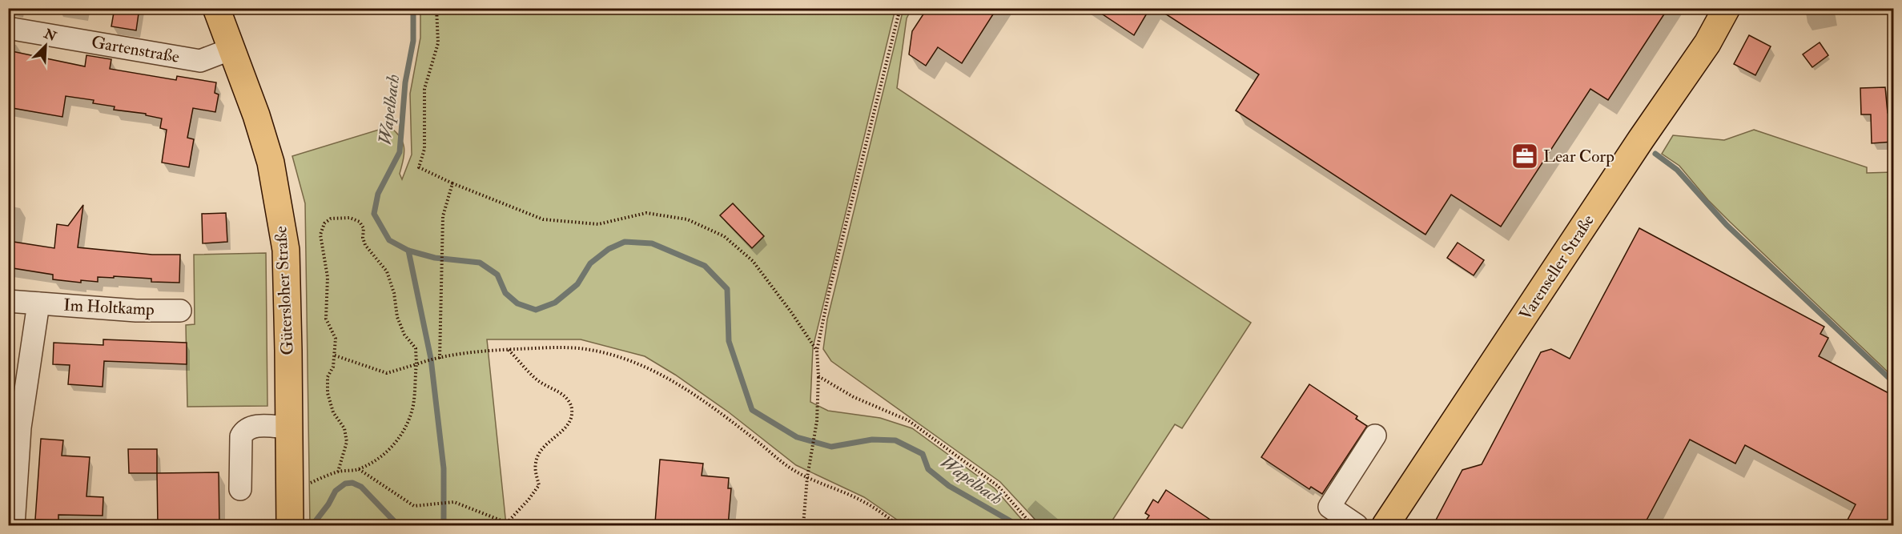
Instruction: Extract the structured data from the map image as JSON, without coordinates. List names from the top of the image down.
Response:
{
  "streets": {
    "main road": ["Varenseller Straße", "Gütersloher Straße"],
    "street": ["Gartenstraße", "Im Holtkamp"]
  },
  "crossings": [
    ["Gartenstraße", "Gütersloher Straße"]
  ],
  "water": ["Wapelbach"],
  "places": {
    "office": ["Lear Corp"]
  },
  "north": "top right"
}
